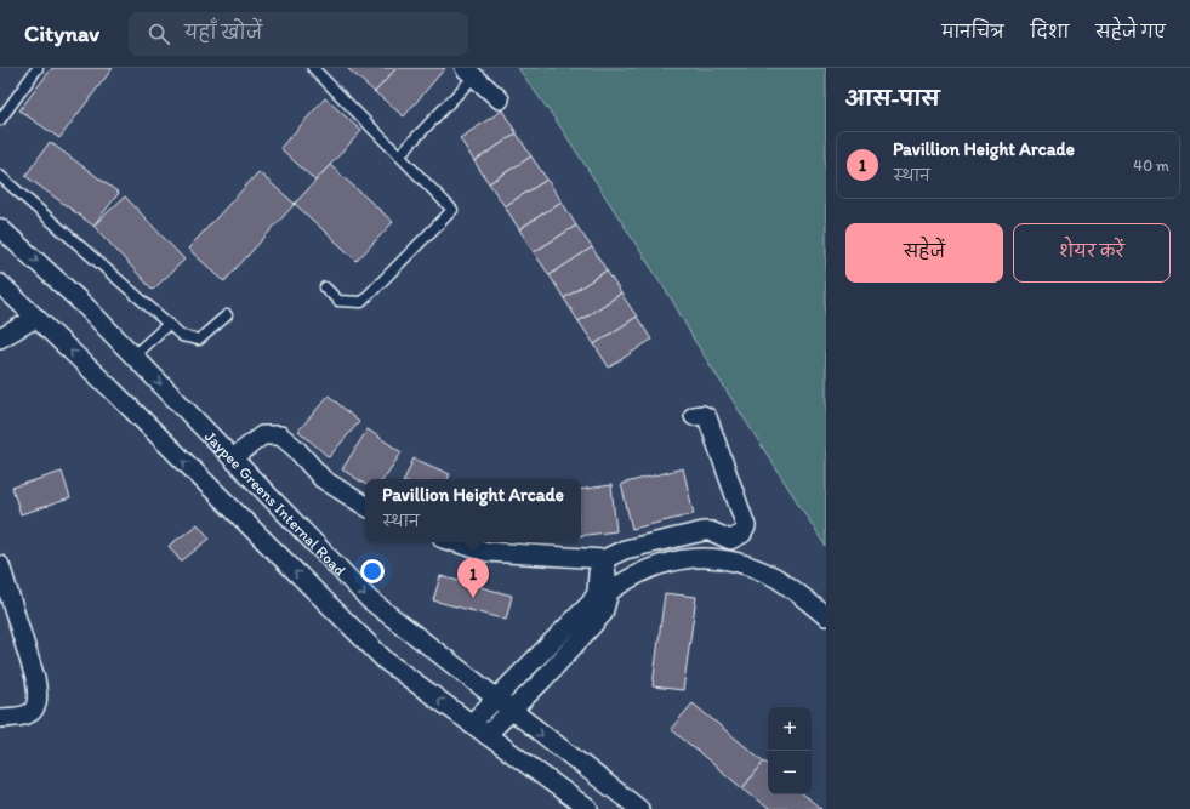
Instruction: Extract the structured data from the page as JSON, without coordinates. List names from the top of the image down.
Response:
{
  "streets": {
    "street": ["Jaypee Greens Internal Road"]
  },
  "page": {
    "header": "Citynav",
    "search": "यहाँ खोजें",
    "nav": ["मानचित्र", "दिशा", "सहेजे गए"],
    "heading": "आस-पास",
    "list": [
      {
        "mark": "1",
        "name": "Pavillion Height Arcade",
        "note": "स्थान",
        "value": "40 m"
      }
    ],
    "buttons": ["सहेजें", "शेयर करें"],
    "popup": ["Pavillion Height Arcade", "स्थान"],
    "pins": "1",
    "map_buttons": ["+", "−"]
  }
}
